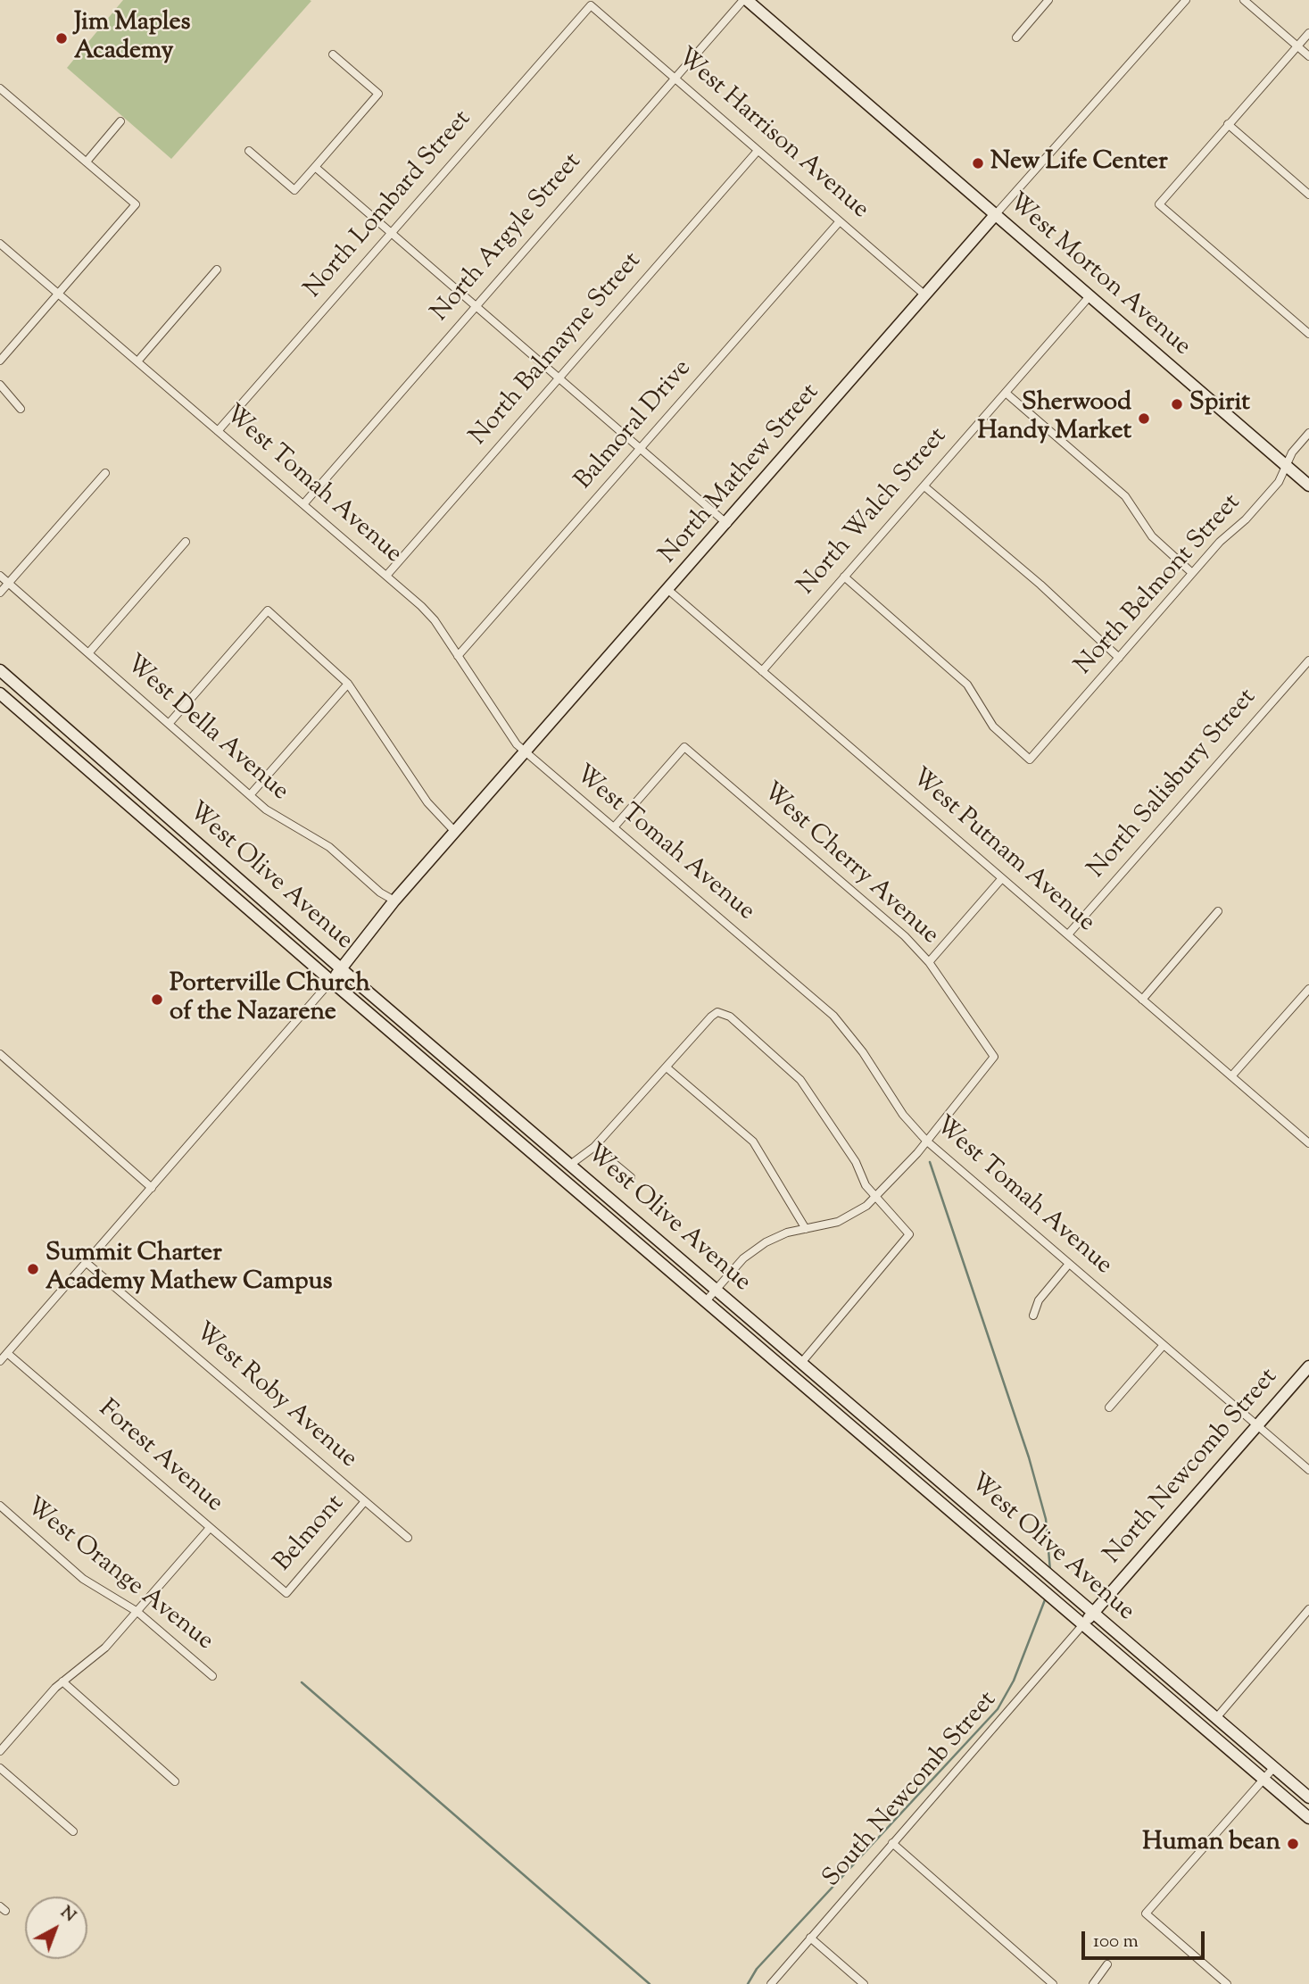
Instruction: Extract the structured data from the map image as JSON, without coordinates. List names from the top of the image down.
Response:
{
  "streets": {
    "main road": [
      "West Morton Avenue",
      "North Mathew Street",
      "West Olive Avenue",
      "North Newcomb Street"
    ],
    "street": [
      "West Harrison Avenue",
      "North Lombard Street",
      "North Argyle Street",
      "North Balmayne Street",
      "Balmoral Drive",
      "West Tomah Avenue",
      "North Walch Street",
      "North Belmont Street",
      "West Della Avenue",
      "North Salisbury Street",
      "West Putnam Avenue",
      "West Cherry Avenue",
      "West Roby Avenue",
      "Forest Avenue",
      "Belmont",
      "West Orange Avenue",
      "South Newcomb Street"
    ]
  },
  "crossings": [
    ["West Harrison Avenue", "North Lombard Street"],
    ["West Harrison Avenue", "North Argyle Street"],
    ["West Harrison Avenue", "North Balmayne Street"],
    ["West Harrison Avenue", "Balmoral Drive"],
    ["West Harrison Avenue", "North Mathew Street"],
    ["North Lombard Street", "West Tomah Avenue"],
    ["North Argyle Street", "West Morton Avenue"],
    ["North Argyle Street", "West Tomah Avenue"],
    ["West Morton Avenue", "North Mathew Street"],
    ["West Morton Avenue", "North Walch Street"],
    ["West Morton Avenue", "North Belmont Street"],
    ["North Balmayne Street", "West Tomah Avenue"],
    ["Balmoral Drive", "West Tomah Avenue"],
    ["North Mathew Street", "West Tomah Avenue"],
    ["North Mathew Street", "West Della Avenue"],
    ["North Mathew Street", "West Putnam Avenue"],
    ["North Mathew Street", "West Olive Avenue"],
    ["West Tomah Avenue", "West Cherry Avenue"],
    ["West Tomah Avenue", "North Newcomb Street"],
    ["North Walch Street", "North Belmont Street"],
    ["North Walch Street", "West Putnam Avenue"],
    ["North Salisbury Street", "West Putnam Avenue"],
    ["West Olive Avenue", "North Newcomb Street"],
    ["West Olive Avenue", "South Newcomb Street"],
    ["West Roby Avenue", "Belmont"],
    ["Forest Avenue", "Belmont"],
    ["North Newcomb Street", "South Newcomb Street"]
  ],
  "places": [
    "Jim Maples Academy",
    "New Life Center",
    "Spirit",
    "Sherwood Handy Market",
    "Porterville Church of the Nazarene",
    "Summit Charter Academy Mathew Campus",
    "Human bean"
  ],
  "scale_bar": "100 m",
  "north": "top right"
}
